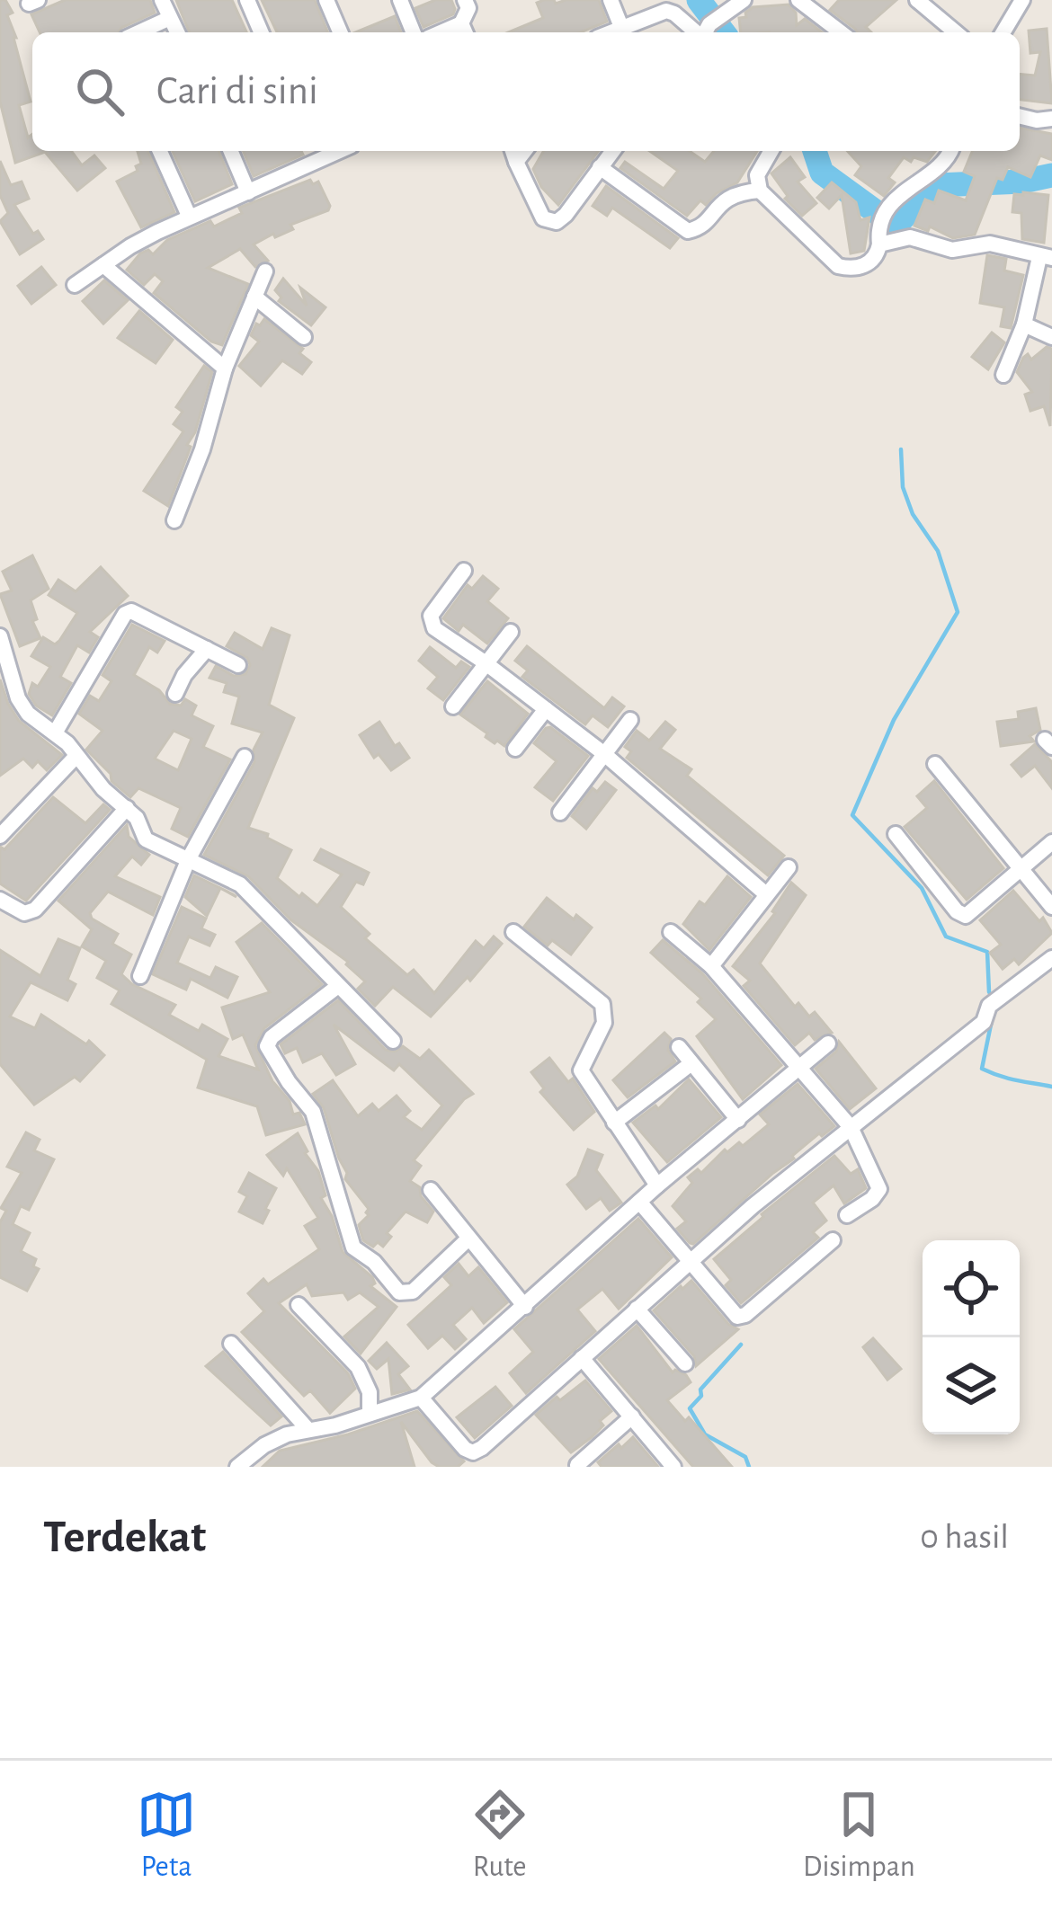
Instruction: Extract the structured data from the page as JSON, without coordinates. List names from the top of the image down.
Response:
{
  "page": {
    "search": "Cari di sini",
    "heading": ["Terdekat", "0 hasil"],
    "nav": ["Peta", "Rute", "Disimpan"]
  }
}
